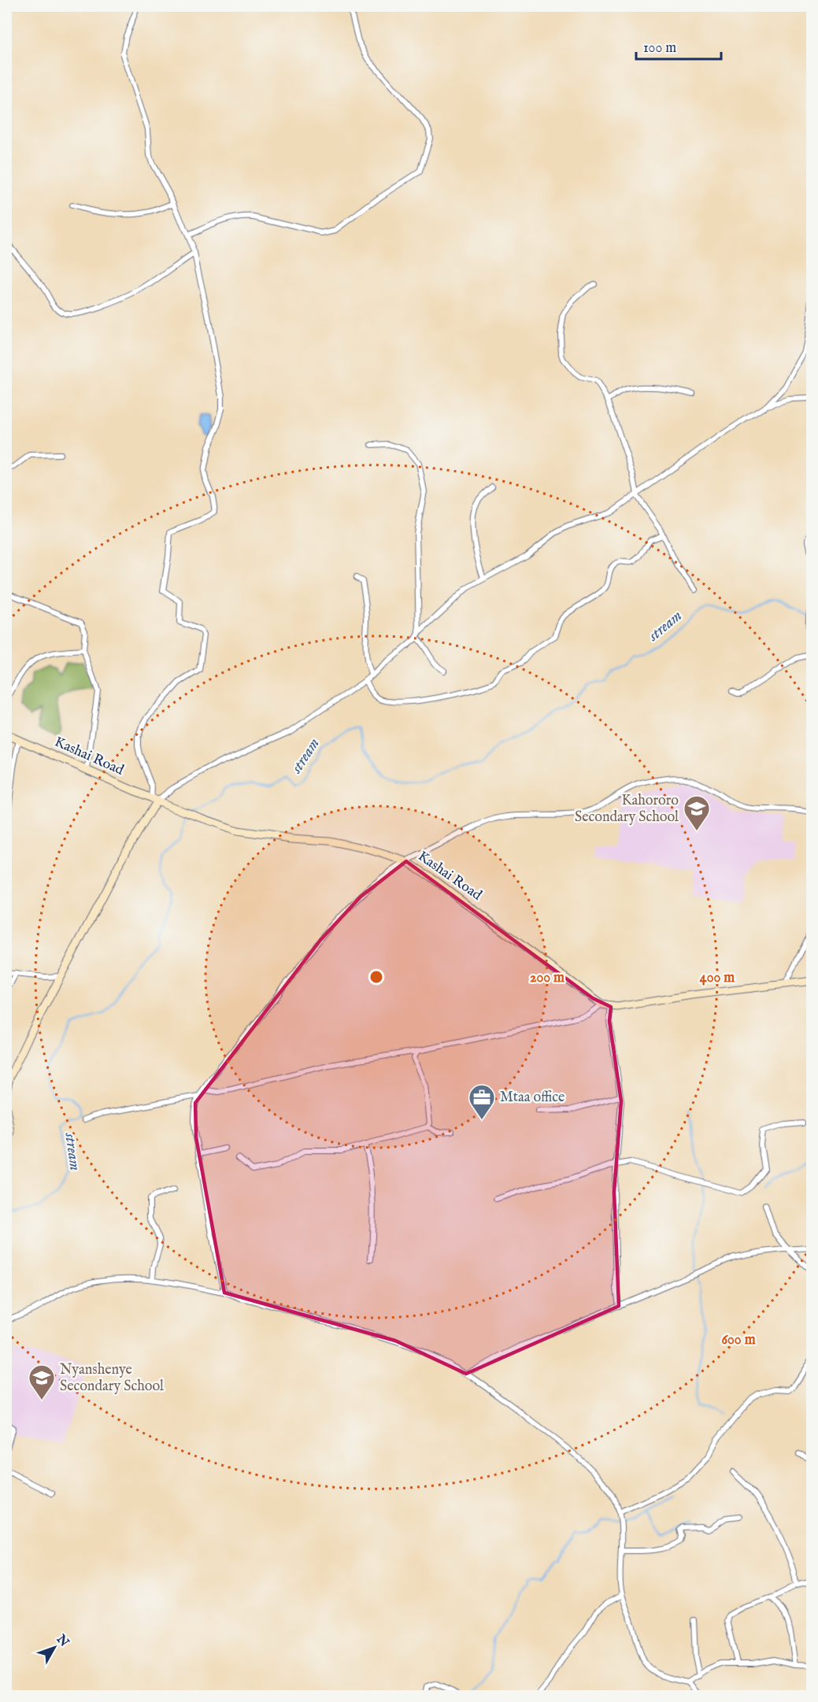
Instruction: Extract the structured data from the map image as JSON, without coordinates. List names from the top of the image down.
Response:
{
  "streets": {
    "street": ["Kashai Road"]
  },
  "water": ["stream"],
  "places": {
    "school or university": ["Kahororo Secondary School", "Nyanshenye Secondary School"],
    "office": ["Mtaa office"]
  },
  "scale_bar": "100 m",
  "north": "top right",
  "rings": ["200 m", "400 m", "600 m"]
}
